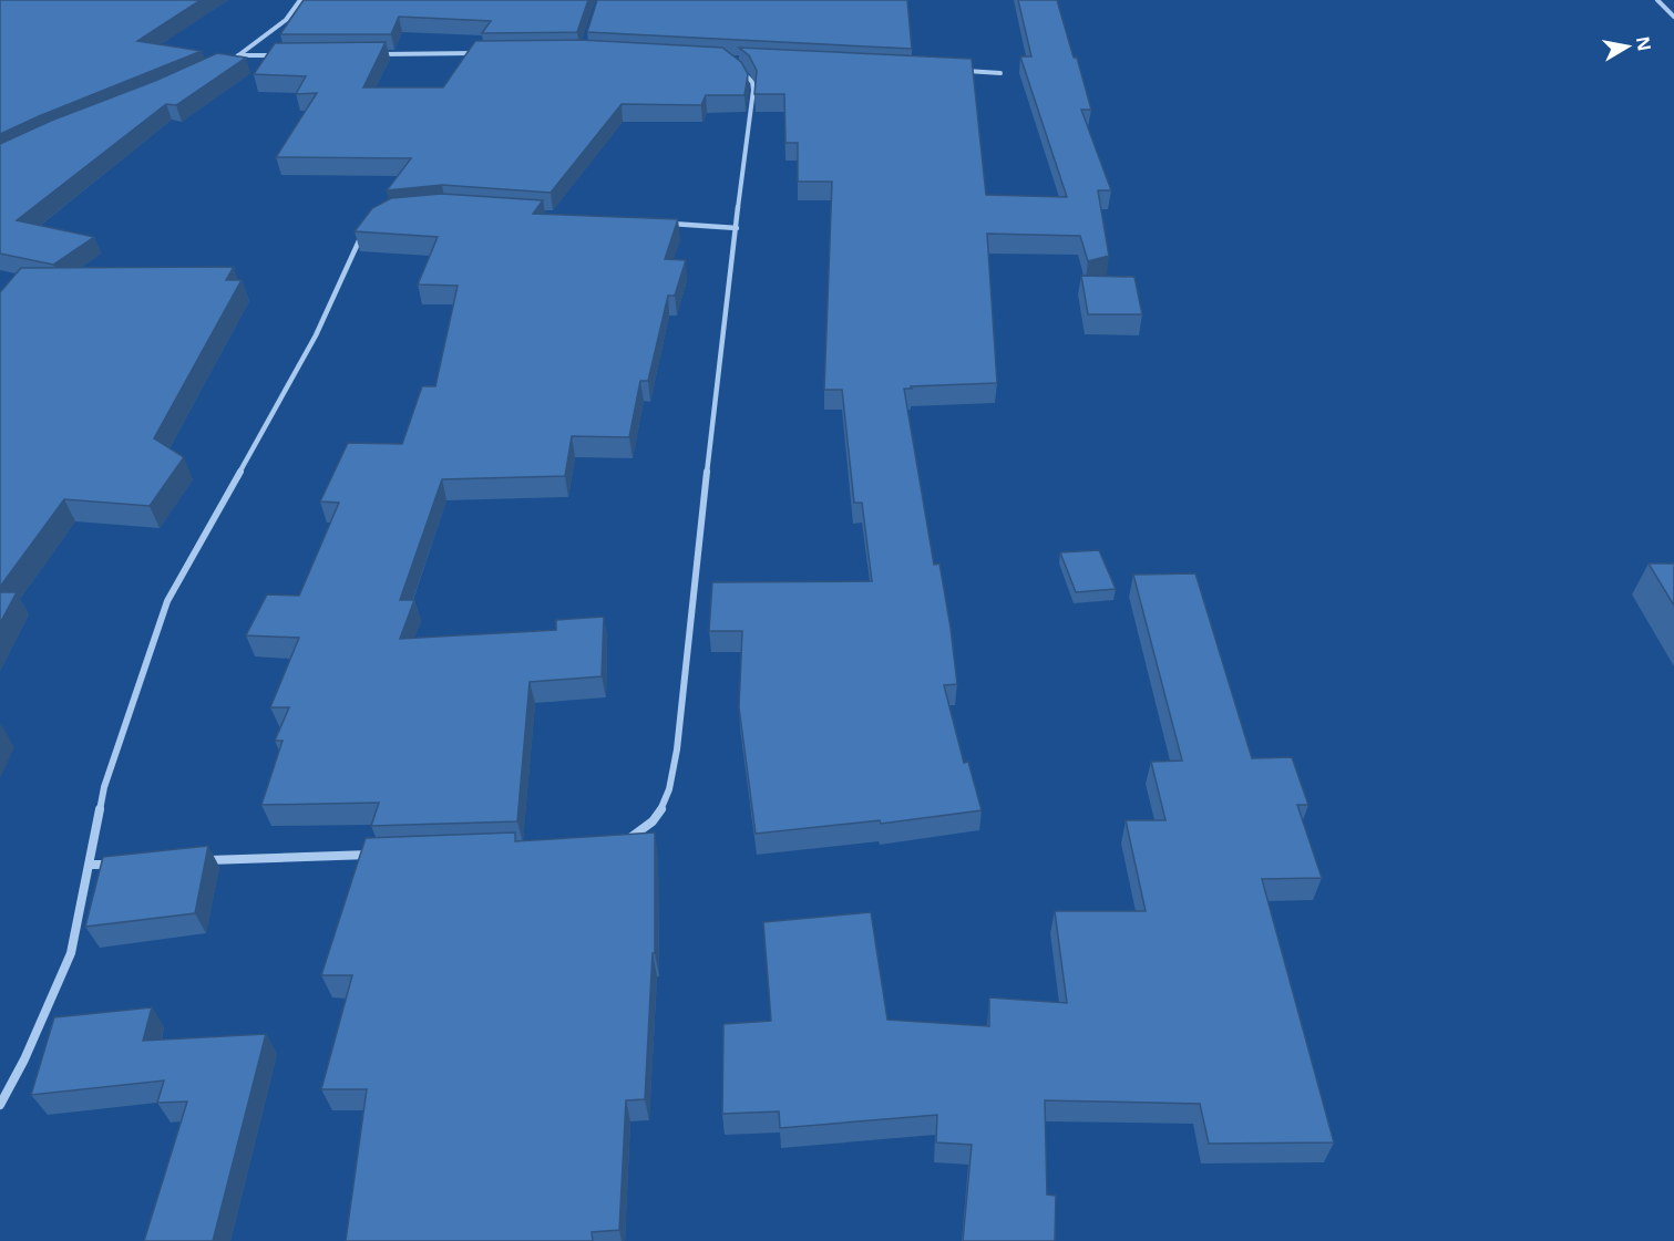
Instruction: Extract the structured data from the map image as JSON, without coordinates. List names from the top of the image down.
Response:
{
  "north": "right"
}
